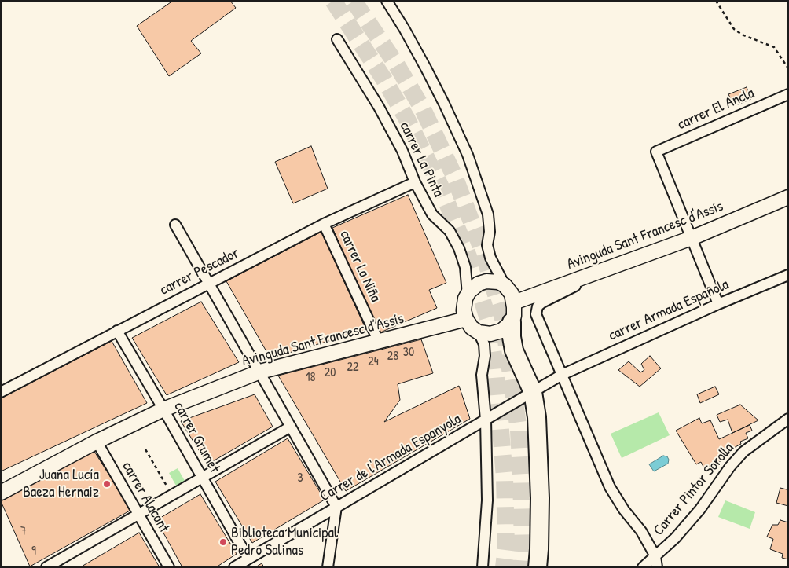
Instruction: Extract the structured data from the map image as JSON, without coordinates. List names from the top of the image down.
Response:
{
  "streets": {
    "main road": ["Avinguda Sant Francesc d'Assís", "Avinguda Sant Francesc d’Assís"],
    "street": [
      "carrer El Ancla",
      "carrer La Pinta",
      "carrer La Niña",
      "carrer Pescador",
      "carrer Armada Española",
      "carrer Grumet",
      "Carrer de l'Armada Espanyola",
      "Carrer Pintor Sorolla",
      "carrer Alacant"
    ]
  },
  "crossings": [
    ["carrer El Ancla", "Avinguda Sant Francesc d'Assís"],
    ["carrer La Pinta", "Avinguda Sant Francesc d'Assís"],
    ["carrer La Pinta", "carrer Pescador"],
    ["carrer La Pinta", "Avinguda Sant Francesc d’Assís"],
    ["Avinguda Sant Francesc d'Assís", "Avinguda Sant Francesc d’Assís"],
    ["carrer La Niña", "carrer Pescador"],
    ["carrer La Niña", "Avinguda Sant Francesc d’Assís"],
    ["carrer Pescador", "carrer Grumet"],
    ["carrer Armada Española", "Carrer de l'Armada Espanyola"],
    ["Avinguda Sant Francesc d’Assís", "carrer Grumet"],
    ["Avinguda Sant Francesc d’Assís", "carrer Alacant"],
    ["carrer Grumet", "Carrer de l'Armada Espanyola"]
  ],
  "places": ["Juana Lucía Baeza Hernaiz", "Biblioteca Municipal Pedro Salinas"],
  "house_numbers": [
    "30",
    "28",
    "24",
    "22",
    "20",
    "18",
    "3",
    "7",
    "9"
  ]
}
